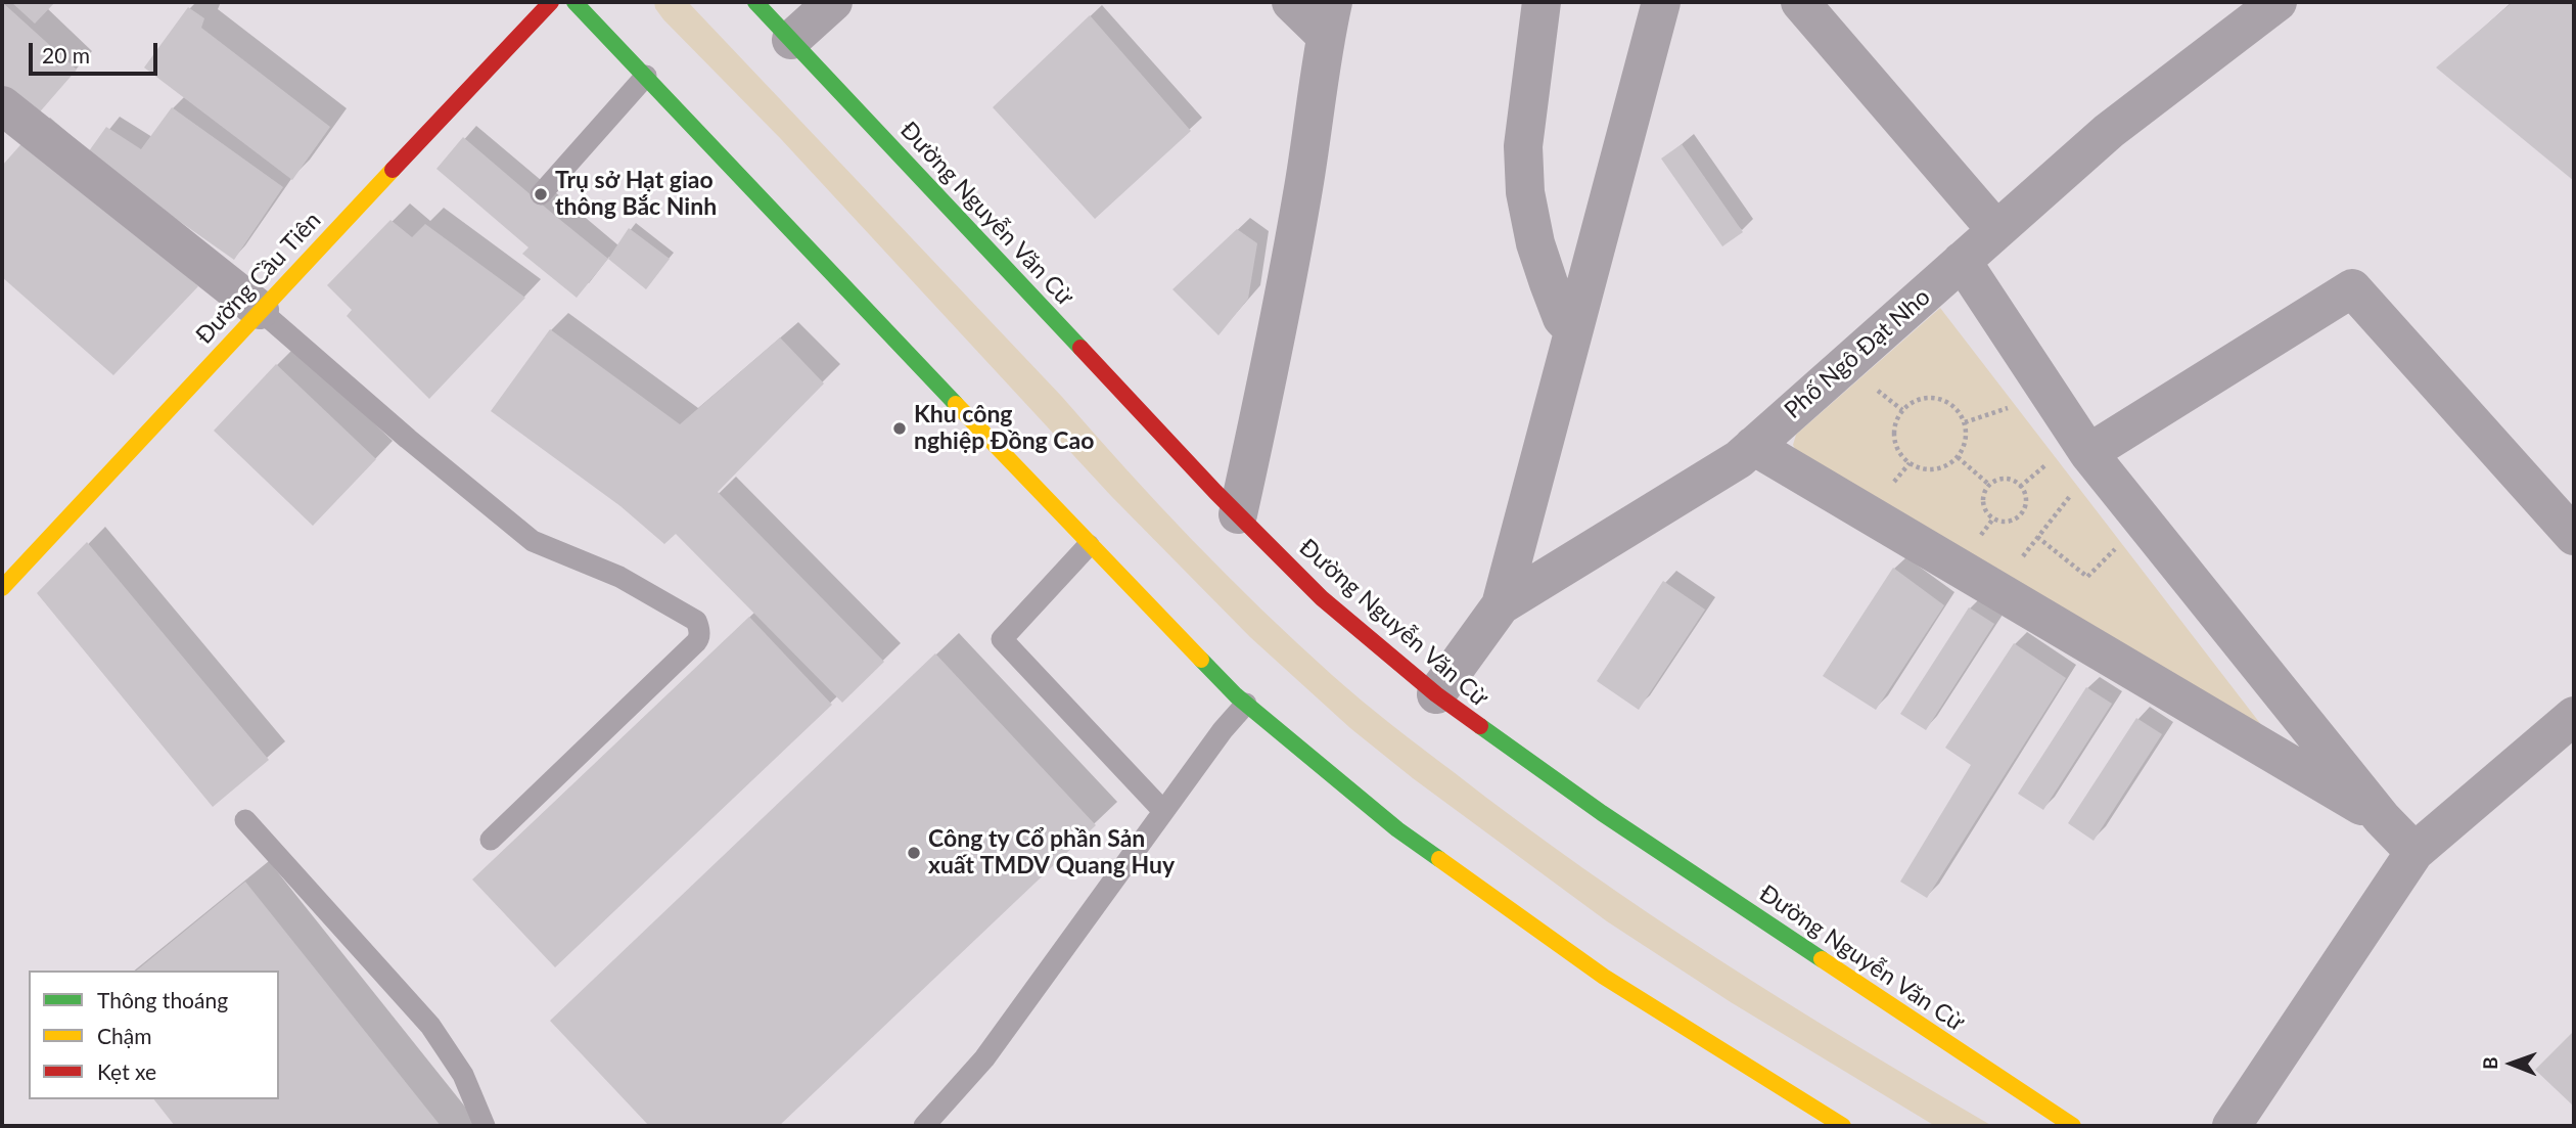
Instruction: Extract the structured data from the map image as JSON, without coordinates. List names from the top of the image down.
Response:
{
  "streets": {
    "main road": ["Đường Nguyễn Văn Cừ", "Đường Cầu Tiên"],
    "street": ["Phố Ngô Đạt Nho"]
  },
  "crossings": [
    ["Đường Nguyễn Văn Cừ", "Phố Ngô Đạt Nho"]
  ],
  "places": ["Trụ sở Hạt giao thông Bắc Ninh", "Khu công nghiệp Đồng Cao", "Công ty Cổ phần Sản xuất TMDV Quang Huy"],
  "legend": ["Thông thoáng", "Chậm", "Kẹt xe"],
  "scale_bar": "20 m",
  "north": "left"
}
